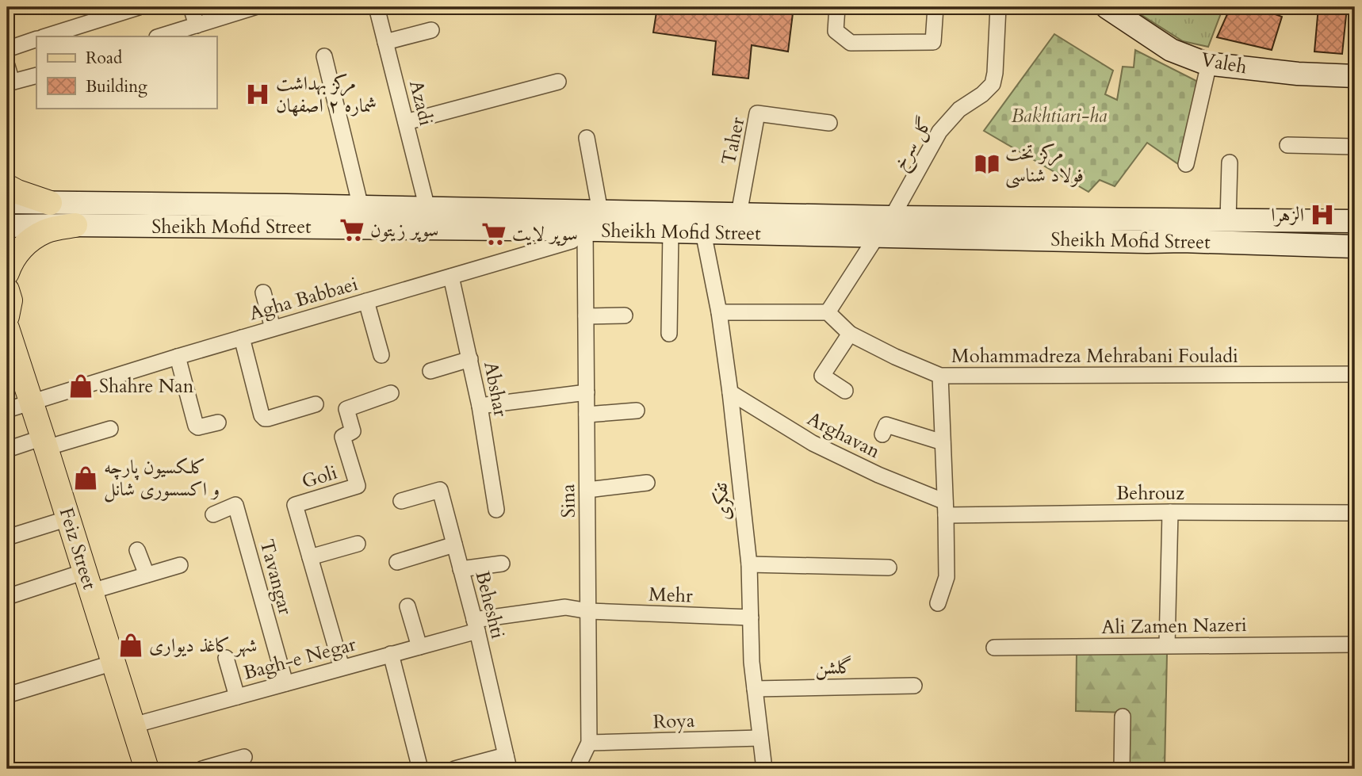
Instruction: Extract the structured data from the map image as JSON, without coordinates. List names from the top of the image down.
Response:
{
  "streets": {
    "main road": ["Valeh", "Sheikh Mofid Street", "Feiz Street"],
    "street": [
      "Azadi",
      "Taher",
      "گل سرخ",
      "Agha Babbaei",
      "Mohammadreza Mehrabani Fouladi",
      "Abshar",
      "Arghavan",
      "Goli",
      "Behrouz",
      "Sina",
      "تفکری",
      "Tavangar",
      "Mehr",
      "Beheshti",
      "Ali Zamen Nazeri",
      "Bagh-e Negar",
      "گلشن",
      "Roya"
    ]
  },
  "crossings": [
    ["Azadi", "Sheikh Mofid Street"],
    ["Taher", "Sheikh Mofid Street"],
    ["گل سرخ", "Sheikh Mofid Street"],
    ["Sheikh Mofid Street", "Agha Babbaei"],
    ["Sheikh Mofid Street", "Sina"],
    ["Sheikh Mofid Street", "تفکری"],
    ["Agha Babbaei", "Abshar"],
    ["Agha Babbaei", "Sina"],
    ["Agha Babbaei", "Feiz Street"],
    ["Arghavan", "Behrouz"],
    ["Arghavan", "تفکری"],
    ["Goli", "Bagh-e Negar"],
    ["Sina", "Mehr"],
    ["Sina", "Roya"],
    ["تفکری", "Mehr"],
    ["تفکری", "گلشن"],
    ["تفکری", "Roya"],
    ["Feiz Street", "Bagh-e Negar"],
    ["Tavangar", "Bagh-e Negar"],
    ["Mehr", "Beheshti"],
    ["Mehr", "Bagh-e Negar"],
    ["Beheshti", "Bagh-e Negar"]
  ],
  "parks": ["Bakhtiari-ha"],
  "places": {
    "hospital": ["مرکز بهداشت شماره ۲ اصفهان", "الزهرا"],
    "library": ["مرکز تخت فولاد شناسی"],
    "supermarket": ["سوپر زیتون", "سوپر لایت"],
    "shop": ["Shahre Nan", "کلکسیون پارچه و اکسسوری شانل", "شهر کاغذ دیواری"]
  },
  "legend": ["Road", "Building"]
}
